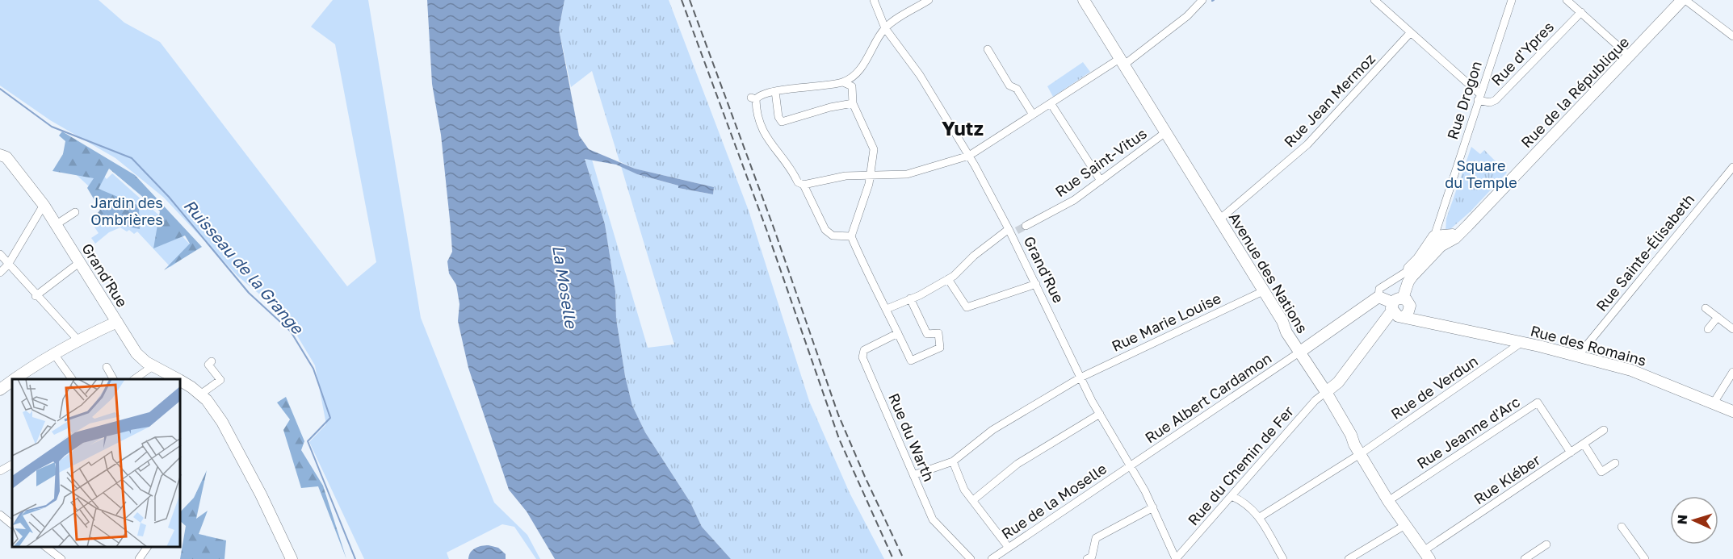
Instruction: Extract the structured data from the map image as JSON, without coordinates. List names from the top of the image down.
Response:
{
  "streets": {
    "street": [
      "Rue d'Ypres",
      "Rue de la République",
      "Rue Jean Mermoz",
      "Rue Drogon",
      "Rue Saint-Vitus",
      "Rue Sainte-Élisabeth",
      "Grand'Rue",
      "Avenue des Nations",
      "Rue Marie Louise",
      "Rue des Romains",
      "Rue de Verdun",
      "Rue Albert Cardamon",
      "Rue Jeanne d'Arc",
      "Rue du Warth",
      "Rue du Chemin de Fer",
      "Rue Kléber",
      "Rue de la Moselle"
    ]
  },
  "crossings": [
    ["Rue d'Ypres", "Rue Drogon"],
    ["Rue de la République", "Rue Drogon"],
    ["Rue de la République", "Avenue des Nations"],
    ["Rue de la République", "Rue des Romains"],
    ["Rue de la République", "Rue Albert Cardamon"],
    ["Rue Jean Mermoz", "Avenue des Nations"],
    ["Rue Saint-Vitus", "Avenue des Nations"],
    ["Rue Sainte-Élisabeth", "Rue des Romains"],
    ["Grand'Rue", "Rue Marie Louise"],
    ["Grand'Rue", "Rue Albert Cardamon"],
    ["Grand'Rue", "Rue du Chemin de Fer"],
    ["Grand'Rue", "Rue de la Moselle"],
    ["Avenue des Nations", "Rue Marie Louise"],
    ["Avenue des Nations", "Rue de Verdun"],
    ["Avenue des Nations", "Rue Albert Cardamon"],
    ["Avenue des Nations", "Rue Jeanne d'Arc"],
    ["Avenue des Nations", "Rue du Chemin de Fer"],
    ["Avenue des Nations", "Rue Kléber"],
    ["Rue Marie Louise", "Rue du Warth"],
    ["Rue des Romains", "Rue de Verdun"],
    ["Rue Albert Cardamon", "Rue de la Moselle"],
    ["Rue Jeanne d'Arc", "Rue Kléber"]
  ],
  "districts": ["Yutz"],
  "water": ["Ruisseau de la Grange", "La Moselle"],
  "parks": ["Square du Temple", "Jardin des Ombrières"],
  "north": "left"
}
